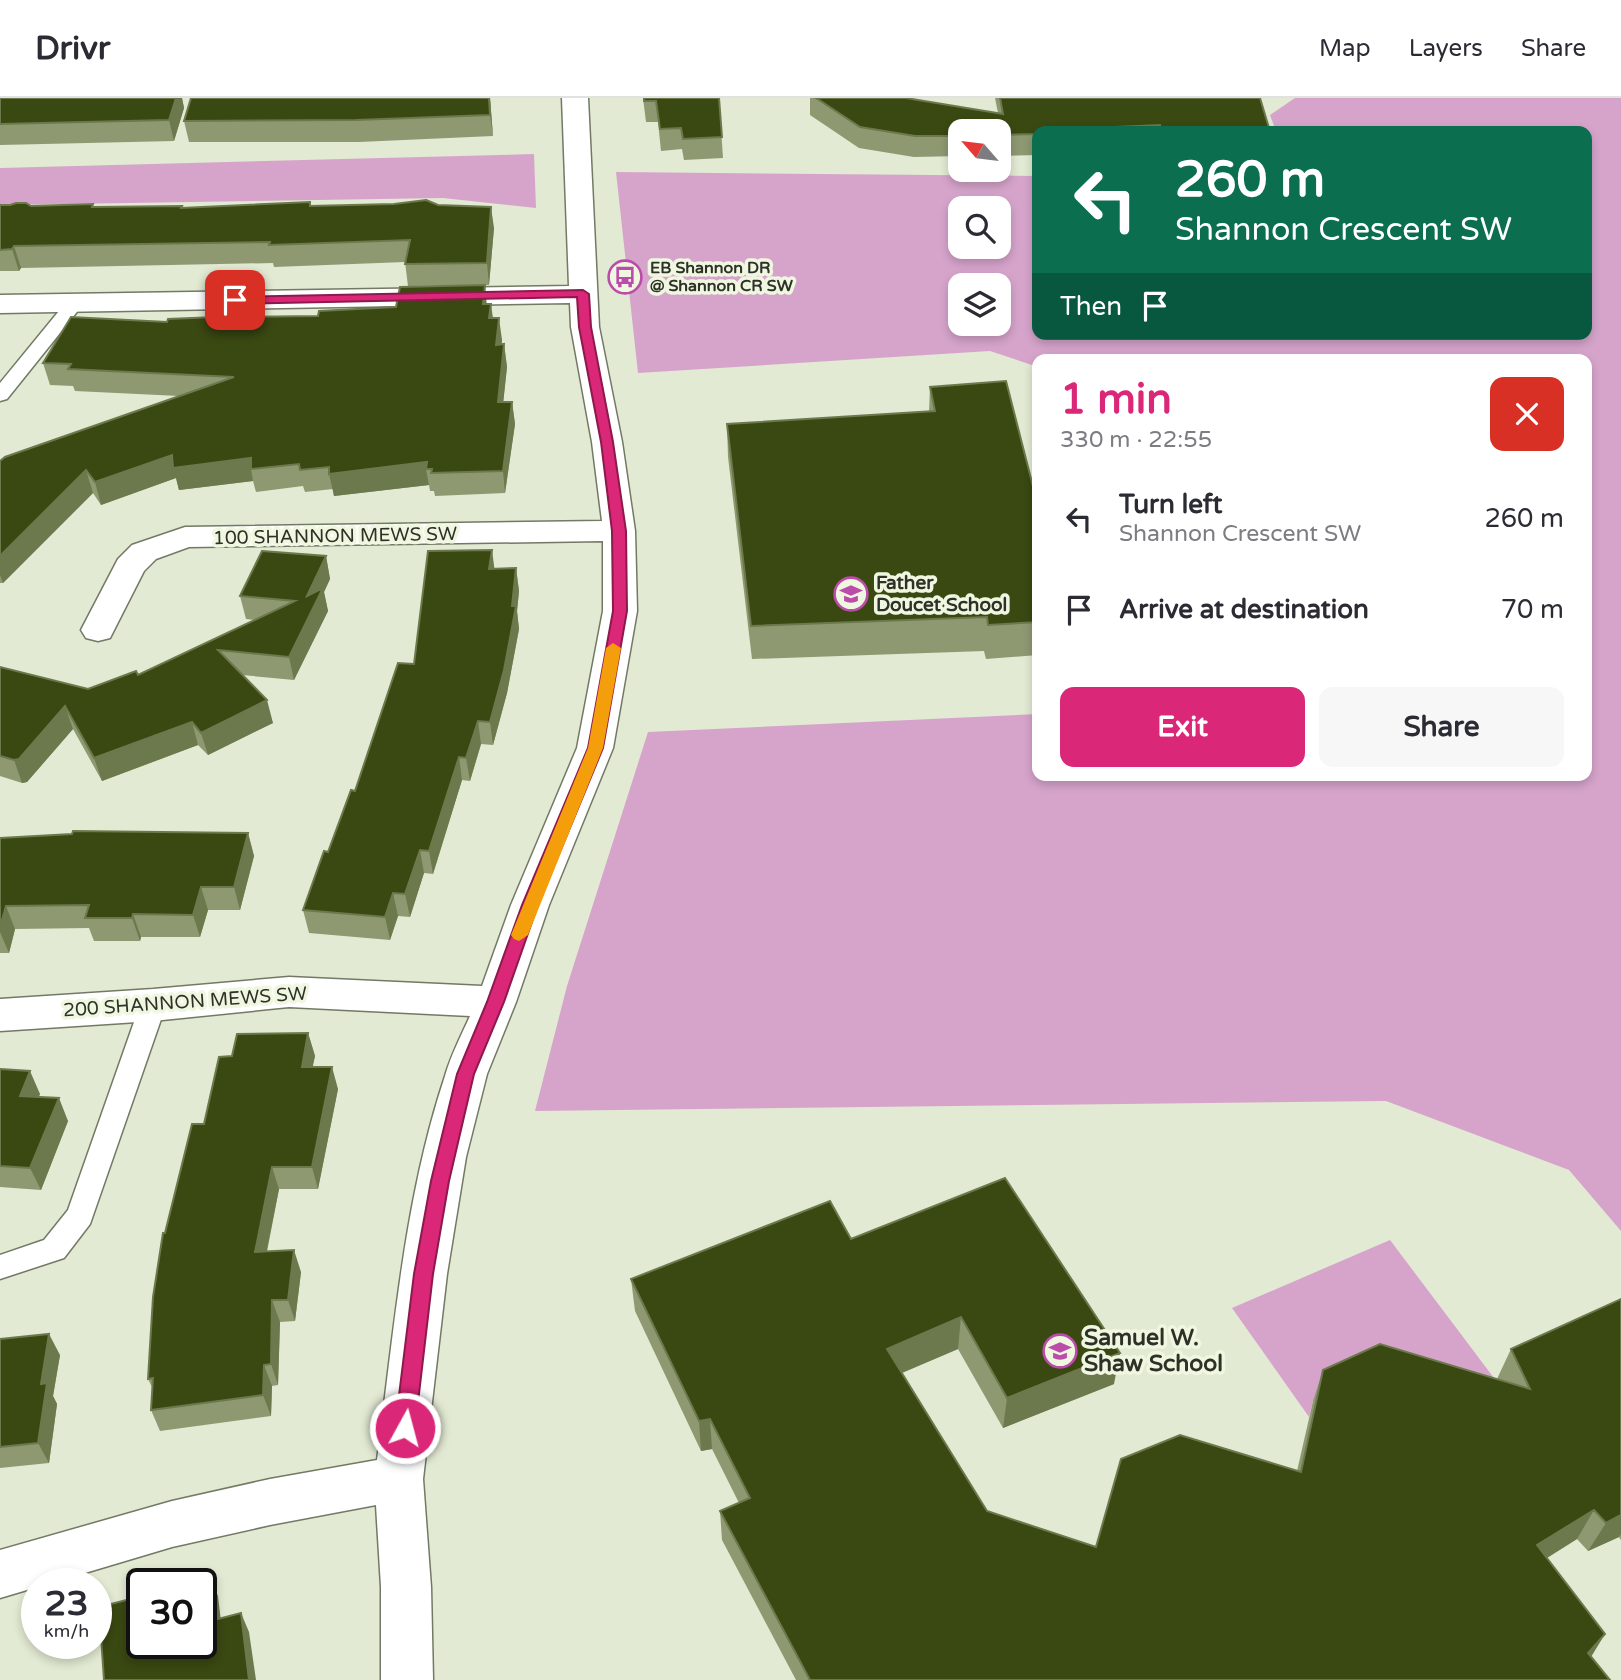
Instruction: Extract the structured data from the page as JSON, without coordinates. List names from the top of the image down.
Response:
{
  "streets": {
    "street": ["100 SHANNON MEWS SW", "200 SHANNON MEWS SW"]
  },
  "places": {
    "bus stop": ["EB Shannon DR @ Shannon CR SW"],
    "school or university": ["Father Doucet School", "Samuel W. Shaw School"]
  },
  "north": "top left",
  "page": {
    "header": "Drivr",
    "nav": ["Map", "Layers", "Share"],
    "turn": ["260 m", "Shannon Crescent SW"],
    "then": "Then",
    "heading": ["1 min", "330 m · 22:55"],
    "list": [
      {
        "name": "Turn left",
        "note": "Shannon Crescent SW",
        "value": "260 m"
      },
      {
        "name": "Arrive at destination",
        "value": "70 m"
      }
    ],
    "buttons": ["Exit", "Share"],
    "speed": "23 km/h",
    "limit": "30"
  }
}
